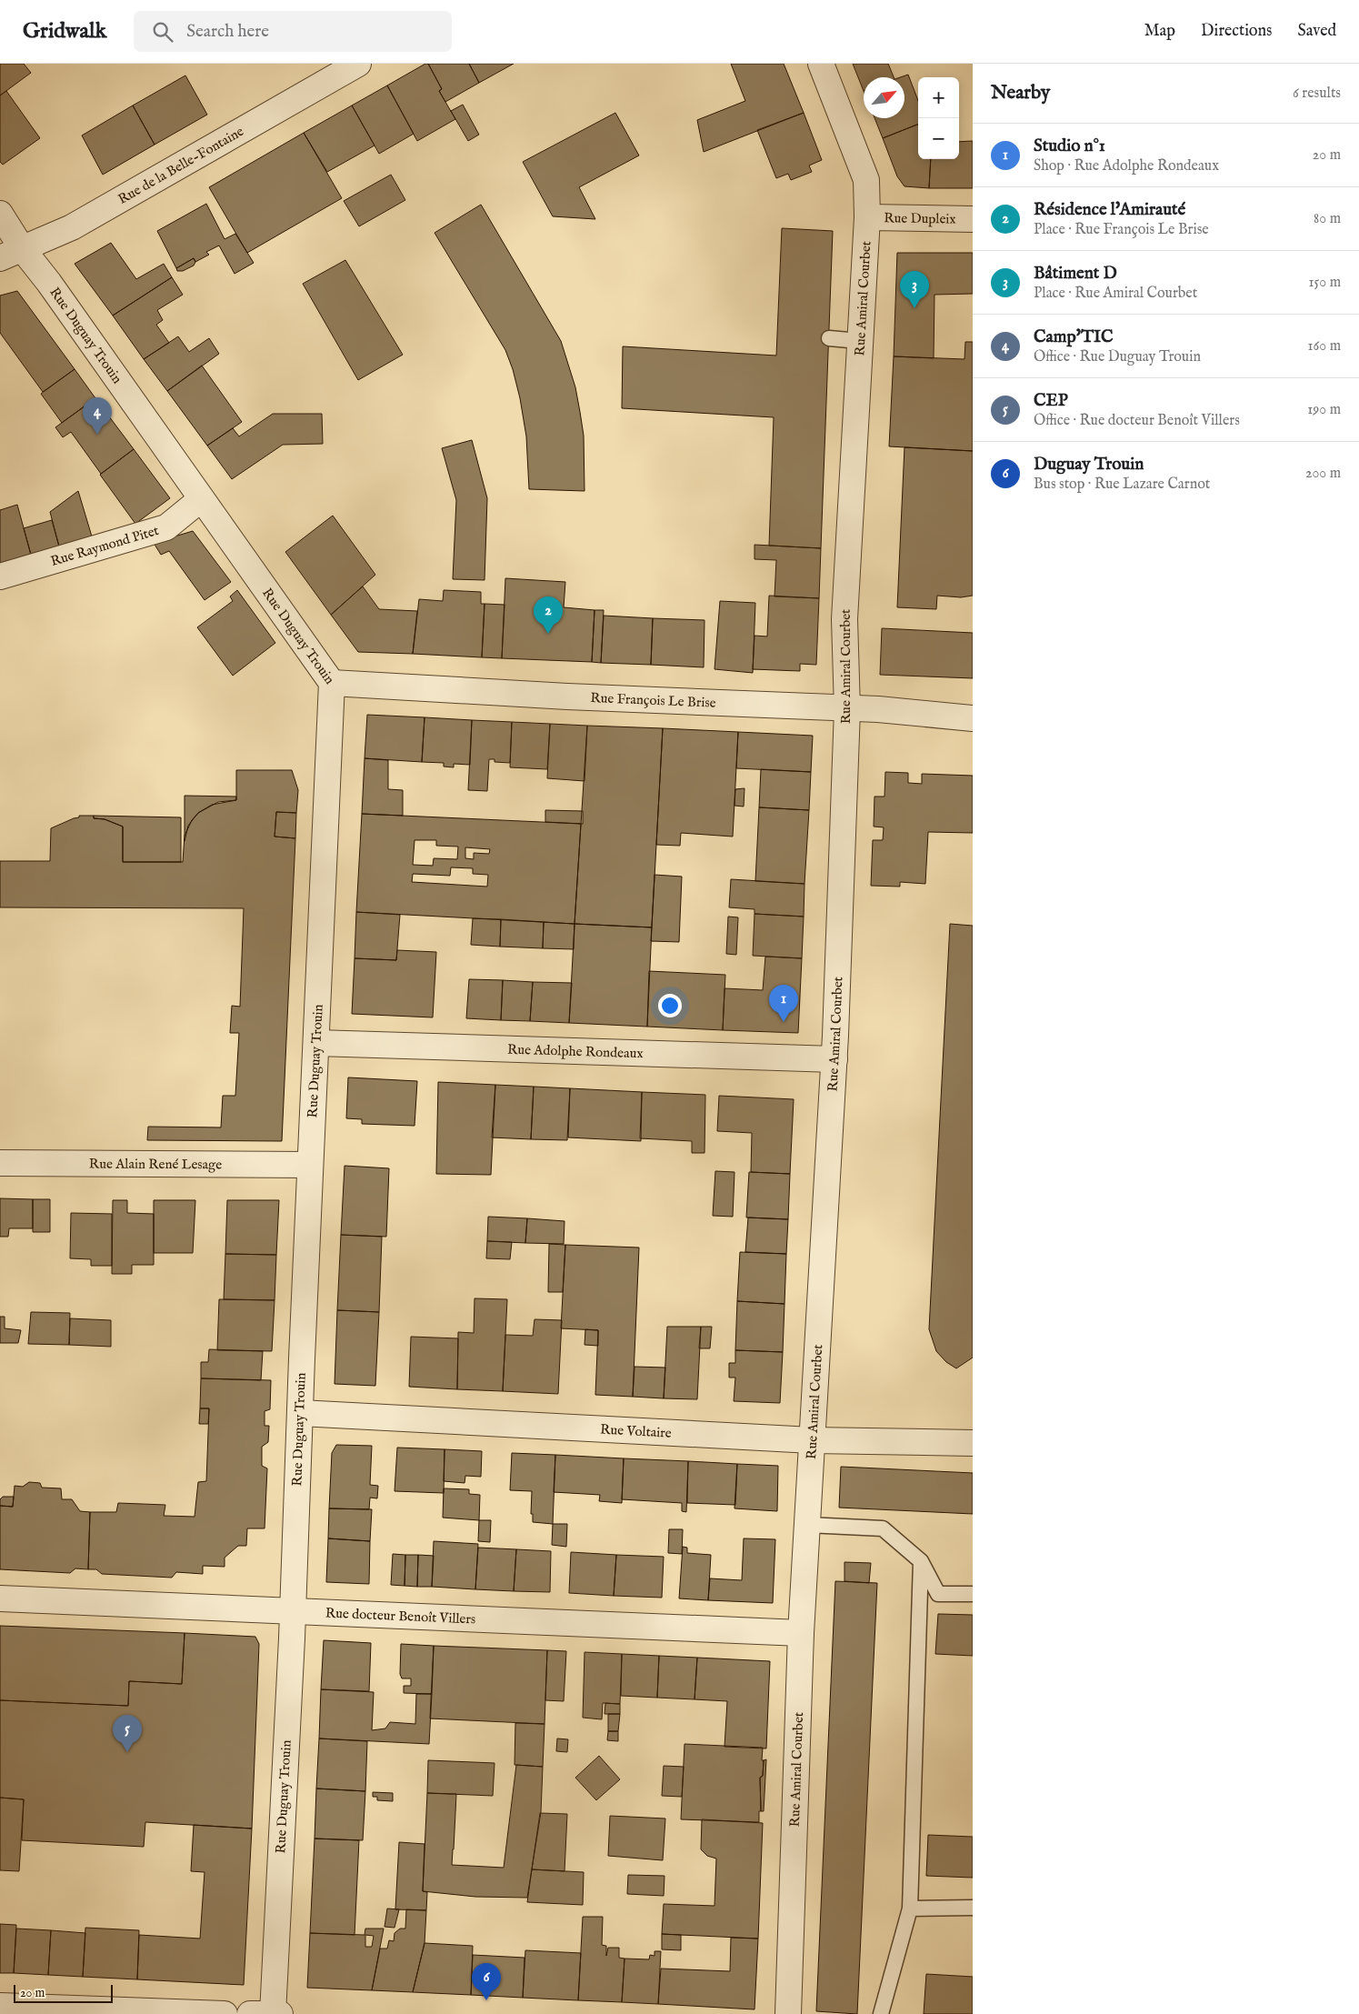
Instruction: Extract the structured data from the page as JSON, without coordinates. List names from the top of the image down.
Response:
{
  "streets": {
    "street": [
      "Rue de la Belle-Fontaine",
      "Rue Dupleix",
      "Rue Amiral Courbet",
      "Rue Duguay Trouin",
      "Rue Raymond Pitet",
      "Rue François Le Brise",
      "Rue Adolphe Rondeaux",
      "Rue Alain René Lesage",
      "Rue Voltaire",
      "Rue docteur Benoît Villers"
    ]
  },
  "crossings": [
    ["Rue de la Belle-Fontaine", "Rue Duguay Trouin"],
    ["Rue Dupleix", "Rue Amiral Courbet"],
    ["Rue Amiral Courbet", "Rue François Le Brise"],
    ["Rue Amiral Courbet", "Rue Adolphe Rondeaux"],
    ["Rue Amiral Courbet", "Rue Voltaire"],
    ["Rue Amiral Courbet", "Rue docteur Benoît Villers"],
    ["Rue Duguay Trouin", "Rue Raymond Pitet"],
    ["Rue Duguay Trouin", "Rue François Le Brise"],
    ["Rue Duguay Trouin", "Rue Adolphe Rondeaux"],
    ["Rue Duguay Trouin", "Rue Alain René Lesage"],
    ["Rue Duguay Trouin", "Rue Voltaire"],
    ["Rue Duguay Trouin", "Rue docteur Benoît Villers"]
  ],
  "scale_bar": "20 m",
  "north": "top right",
  "page": {
    "header": "Gridwalk",
    "search": "Search here",
    "nav": ["Map", "Directions", "Saved"],
    "heading": ["Nearby", "6 results"],
    "map_buttons": ["+", "−"],
    "list": [
      {
        "mark": "1",
        "name": "Studio n°1",
        "note": "Shop · Rue Adolphe Rondeaux",
        "value": "20 m"
      },
      {
        "mark": "2",
        "name": "Résidence l'Amirauté",
        "note": "Place · Rue François Le Brise",
        "value": "80 m"
      },
      {
        "mark": "3",
        "name": "Bâtiment D",
        "note": "Place · Rue Amiral Courbet",
        "value": "150 m"
      },
      {
        "mark": "4",
        "name": "Camp'TIC",
        "note": "Office · Rue Duguay Trouin",
        "value": "160 m"
      },
      {
        "mark": "5",
        "name": "CEP",
        "note": "Office · Rue docteur Benoît Villers",
        "value": "190 m"
      },
      {
        "mark": "6",
        "name": "Duguay Trouin",
        "note": "Bus stop · Rue Lazare Carnot",
        "value": "200 m"
      }
    ],
    "pins": [
      "3",
      "4",
      "2",
      "1",
      "5",
      "6"
    ],
    "scale": "20 m"
  }
}
